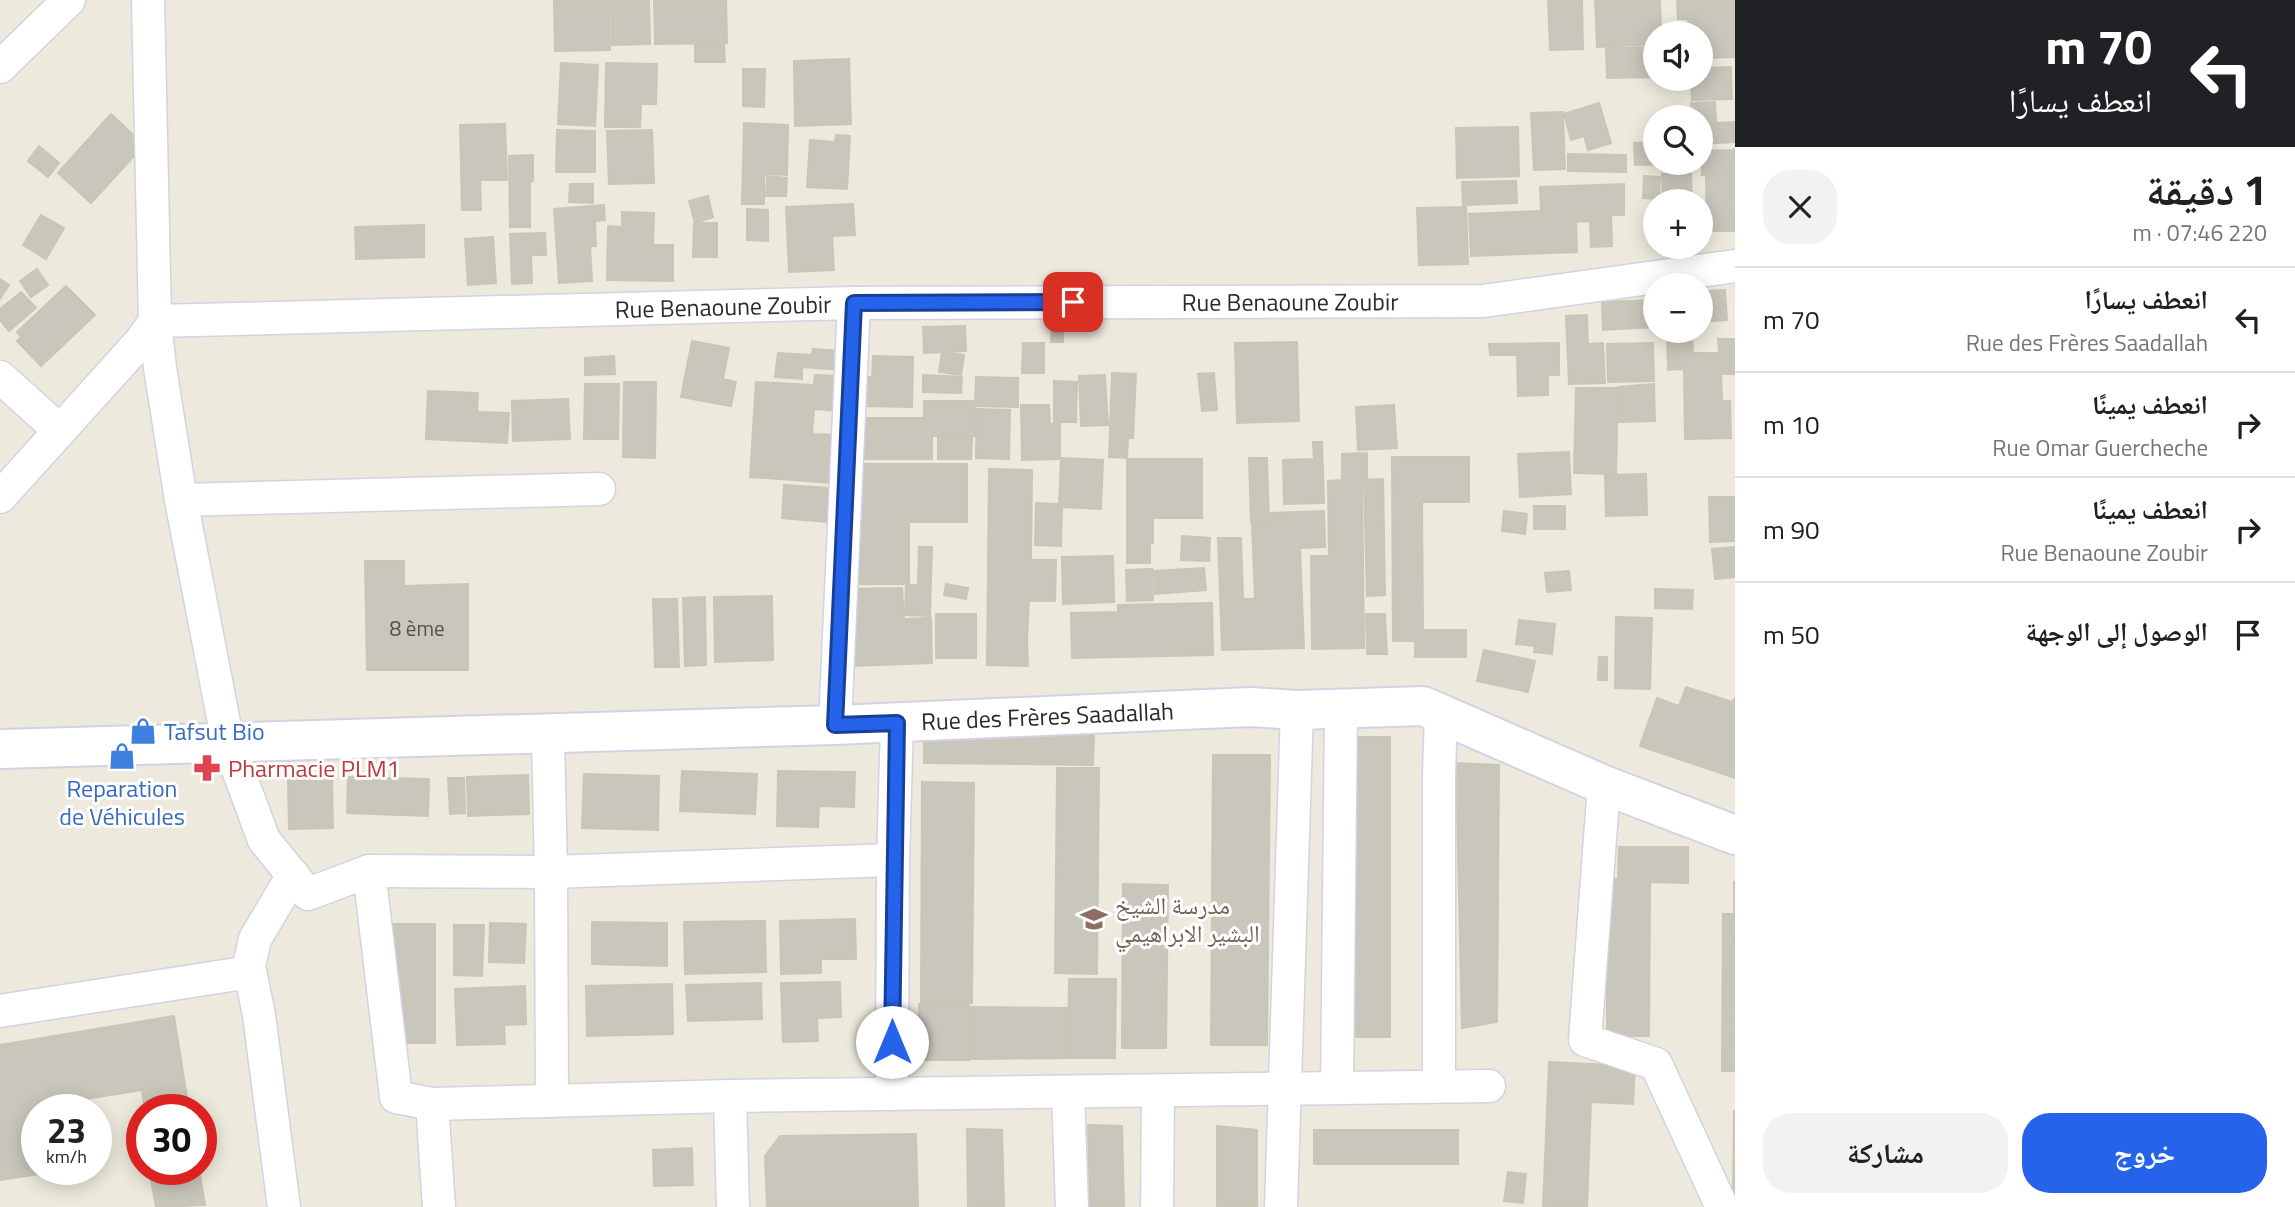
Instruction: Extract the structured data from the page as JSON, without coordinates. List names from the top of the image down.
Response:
{
  "streets": {
    "street": ["Rue Benaoune Zoubir", "Rue des Frères Saadallah"]
  },
  "places": {
    "shop": ["Tafsut Bio", "Reparation de Véhicules"],
    "pharmacy": ["Pharmacie PLM1"],
    "school or university": ["مدرسة الشيخ البشير الابراهيمي"]
  },
  "house_numbers": ["8 ème"],
  "page": {
    "turn": ["70 m", "انعطف يسارًا"],
    "map_buttons": ["+", "−"],
    "heading": ["1 دقيقة", "220 m · 07:46"],
    "list": [
      {
        "name": "انعطف يسارًا",
        "note": "Rue des Frères Saadallah",
        "value": "70 m"
      },
      {
        "name": "انعطف يمينًا",
        "note": "Rue Omar Guercheche",
        "value": "10 m"
      },
      {
        "name": "انعطف يمينًا",
        "note": "Rue Benaoune Zoubir",
        "value": "90 m"
      },
      {
        "name": "الوصول إلى الوجهة",
        "value": "50 m"
      }
    ],
    "speed": "23 km/h",
    "limit": "30",
    "buttons": ["خروج", "مشاركة"]
  }
}
